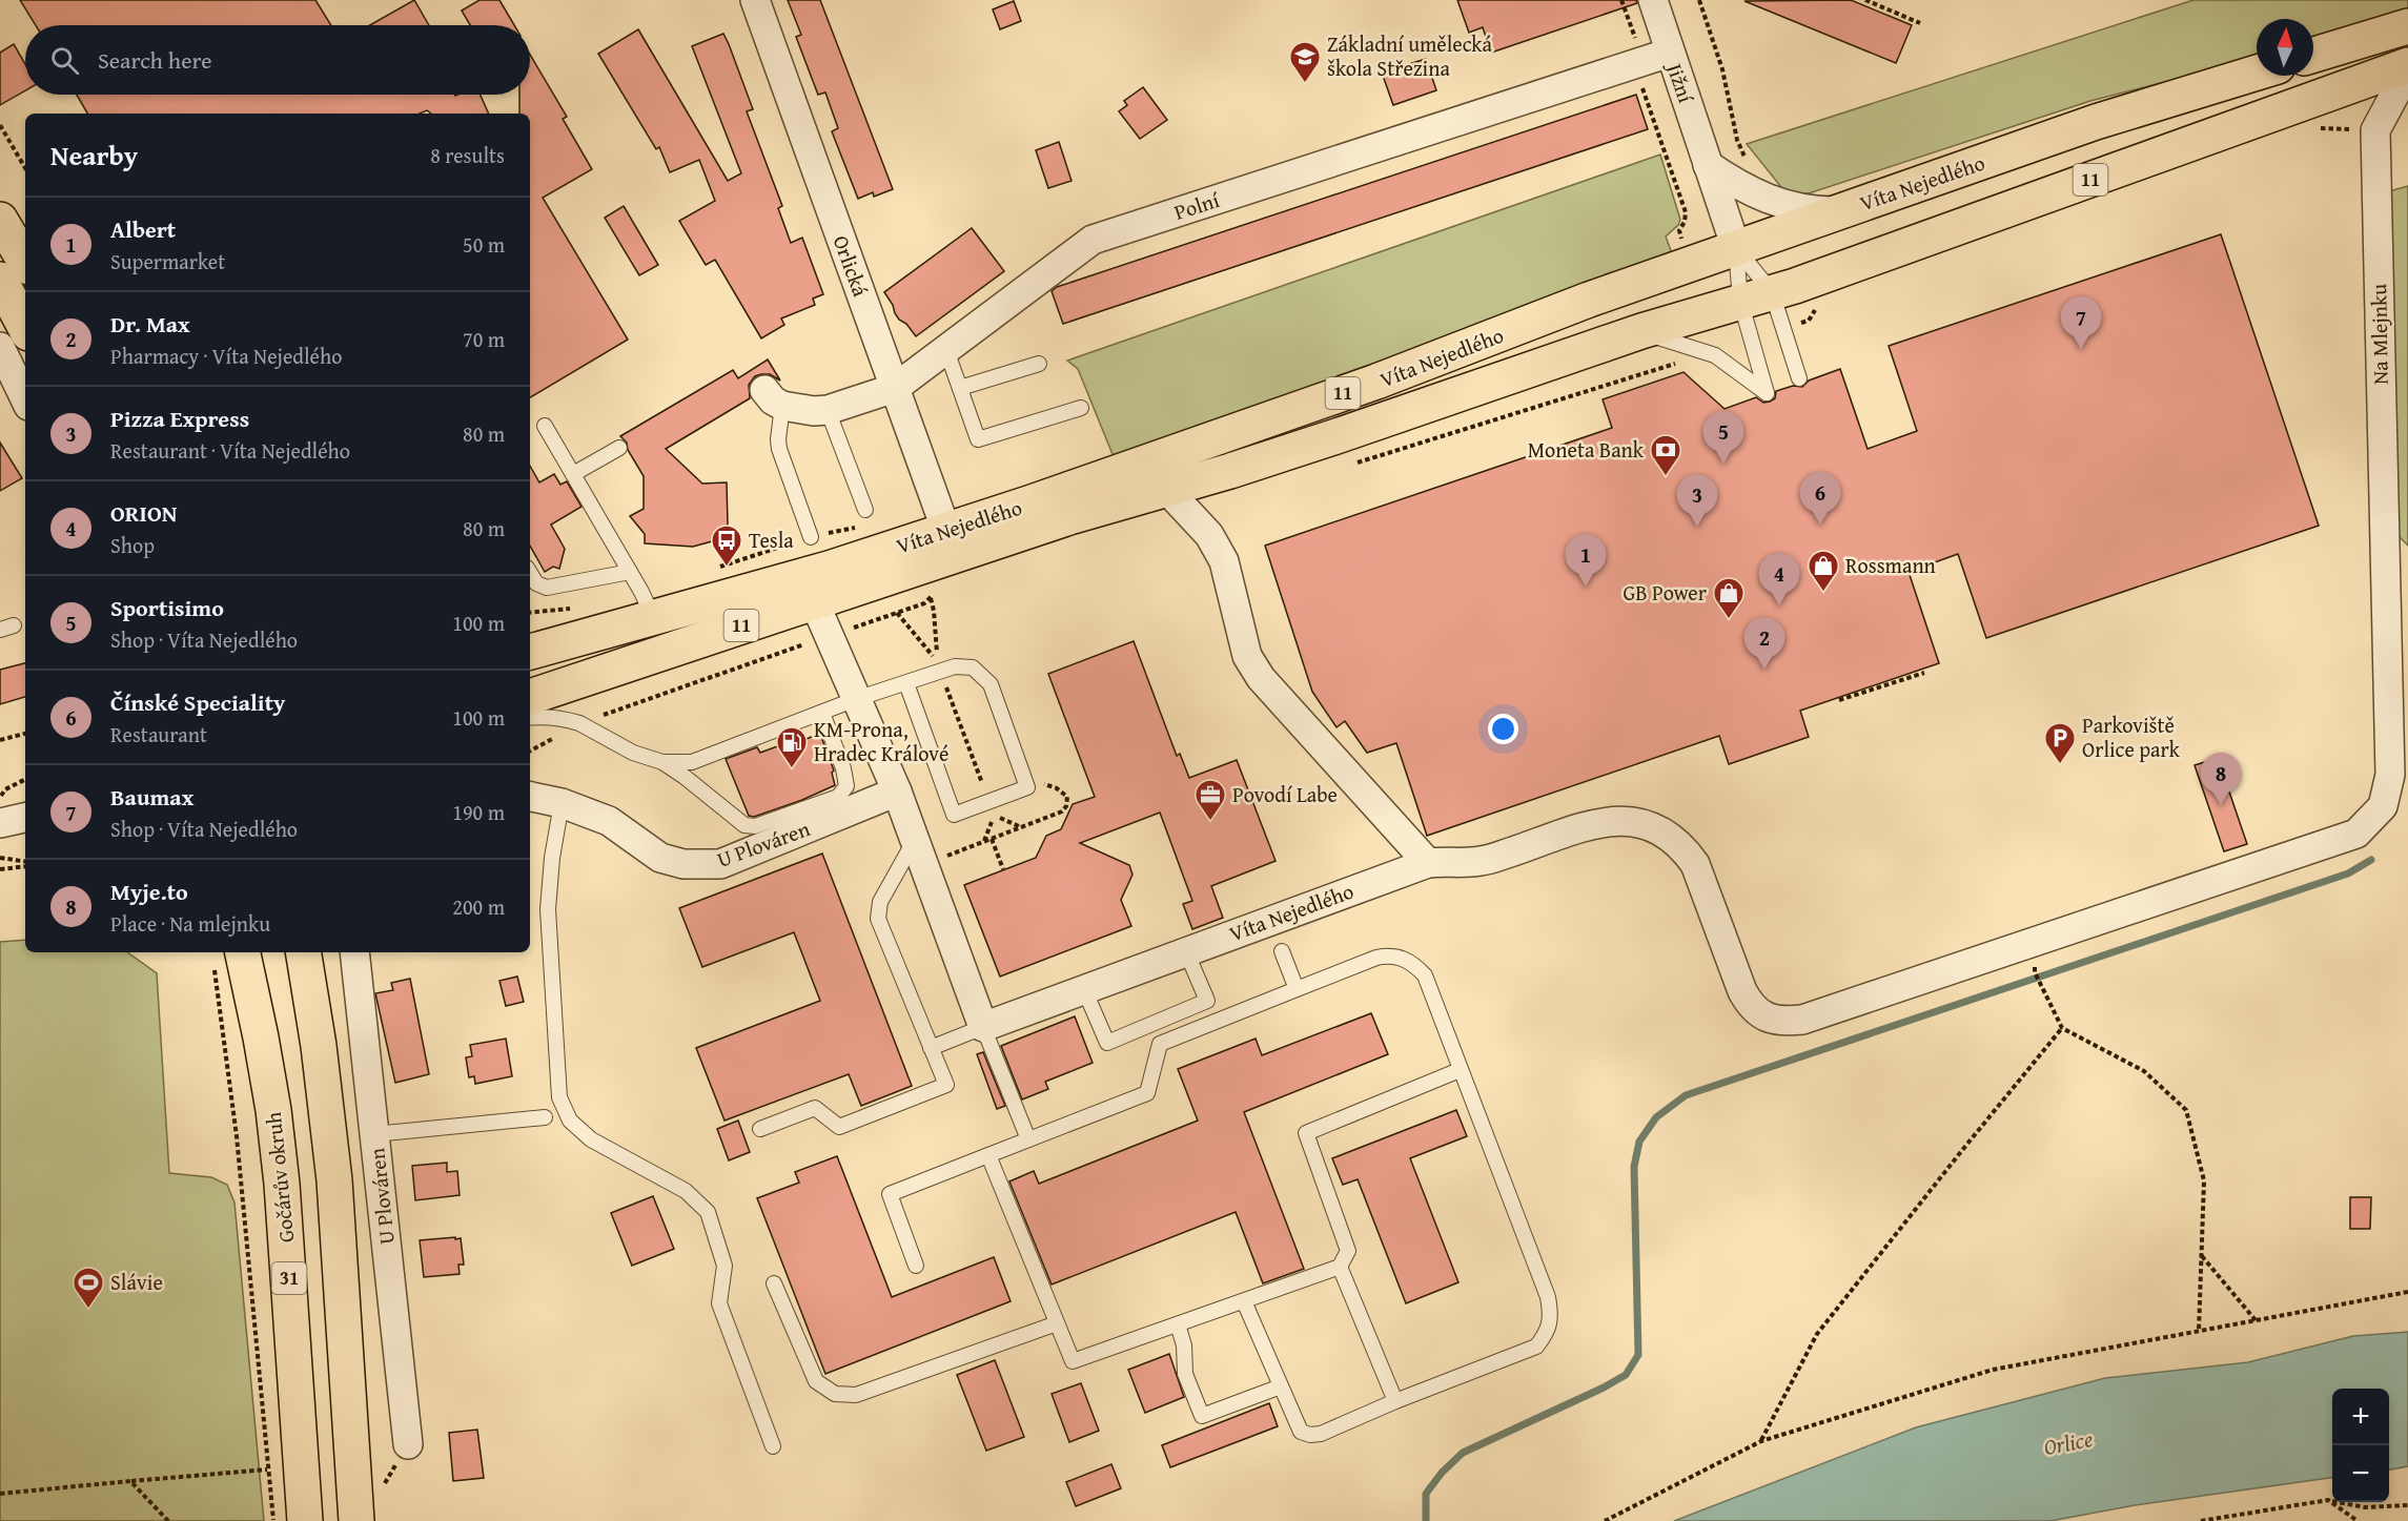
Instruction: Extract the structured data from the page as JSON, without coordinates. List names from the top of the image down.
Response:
{
  "streets": {
    "main road": [
      "11",
      "Víta Nejedlého",
      "Gočárův okruh",
      "31"
    ],
    "street": [
      "Jižní",
      "Polní",
      "Orlická",
      "Na Mlejnku",
      "U Plováren"
    ]
  },
  "crossings": [
    ["Jižní", "Víta Nejedlého"],
    ["Jižní", "Polní"],
    ["Víta Nejedlého", "Orlická"],
    ["Polní", "Orlická"]
  ],
  "water": ["Orlice"],
  "places": {
    "school or university": ["Základní umělecká škola Střezina"],
    "bank": ["Moneta Bank"],
    "bus stop": ["Tesla"],
    "shop": ["Rossmann", "GB Power"],
    "parking": ["Parkoviště Orlice park"],
    "fuel station": ["KM-Prona, Hradec Králové"],
    "office": ["Povodí Labe"],
    "sports": ["Slávie"]
  },
  "north": "top",
  "page": {
    "search": "Search here",
    "heading": ["Nearby", "8 results"],
    "list": [
      {
        "mark": "1",
        "name": "Albert",
        "note": "Supermarket",
        "value": "50 m"
      },
      {
        "mark": "2",
        "name": "Dr. Max",
        "note": "Pharmacy · Víta Nejedlého",
        "value": "70 m"
      },
      {
        "mark": "3",
        "name": "Pizza Express",
        "note": "Restaurant · Víta Nejedlého",
        "value": "80 m"
      },
      {
        "mark": "4",
        "name": "ORION",
        "note": "Shop",
        "value": "80 m"
      },
      {
        "mark": "5",
        "name": "Sportisimo",
        "note": "Shop · Víta Nejedlého",
        "value": "100 m"
      },
      {
        "mark": "6",
        "name": "Čínské Speciality",
        "note": "Restaurant",
        "value": "100 m"
      },
      {
        "mark": "7",
        "name": "Baumax",
        "note": "Shop · Víta Nejedlého",
        "value": "190 m"
      },
      {
        "mark": "8",
        "name": "Myje.to",
        "note": "Place · Na mlejnku",
        "value": "200 m"
      }
    ],
    "pins": [
      "7",
      "5",
      "6",
      "3",
      "1",
      "4",
      "2",
      "8"
    ],
    "map_buttons": ["+", "−"]
  }
}
